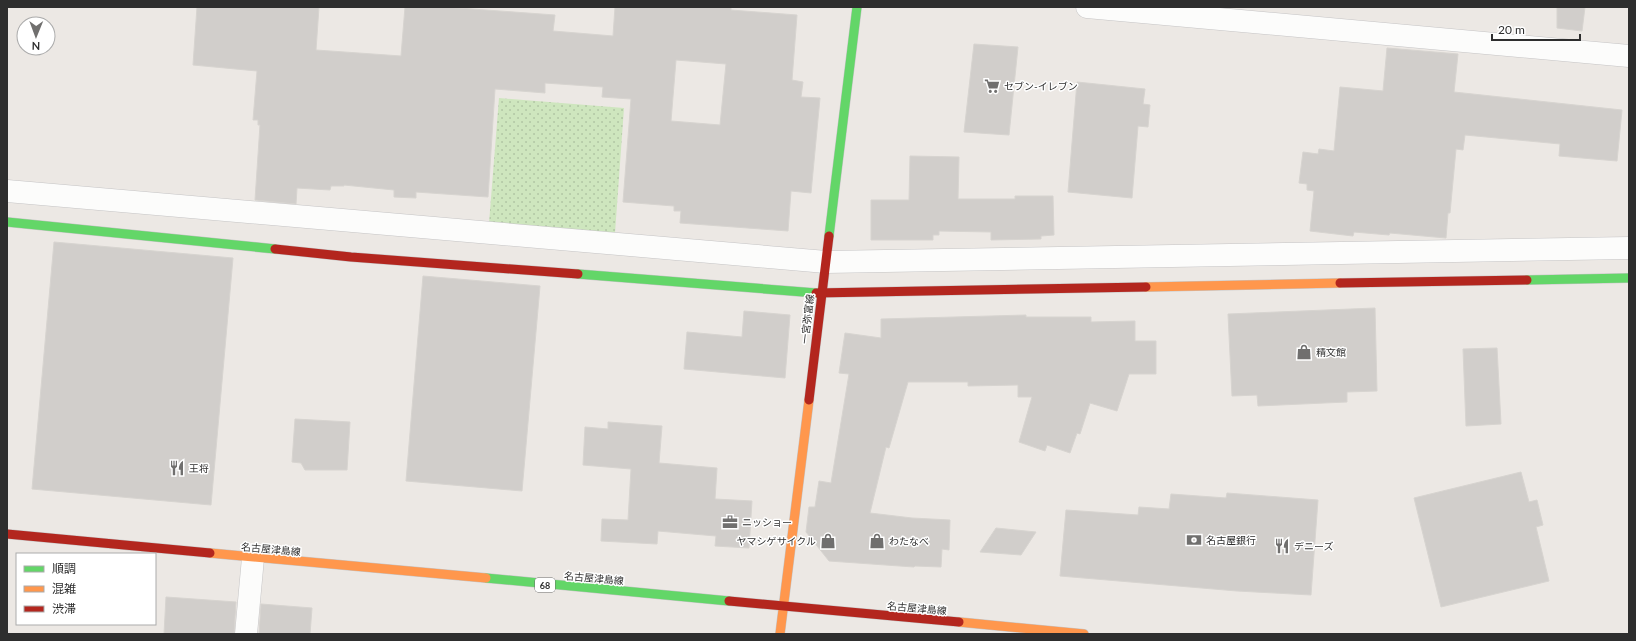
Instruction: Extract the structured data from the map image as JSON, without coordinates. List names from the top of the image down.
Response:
{
  "streets": {
    "main road": ["一宮弥富線", "名古屋津島線", "68"]
  },
  "crossings": [
    ["一宮弥富線", "名古屋津島線"]
  ],
  "places": {
    "supermarket": ["セブン-イレブン"],
    "shop": ["精文館", "ヤマシゲサイクル", "わたなべ"],
    "restaurant": ["王将", "デニーズ"],
    "office": ["ニッショー"],
    "bank": ["名古屋銀行"]
  },
  "legend": ["順調", "混雑", "渋滞"],
  "scale_bar": "20 m",
  "north": "bottom"
}
